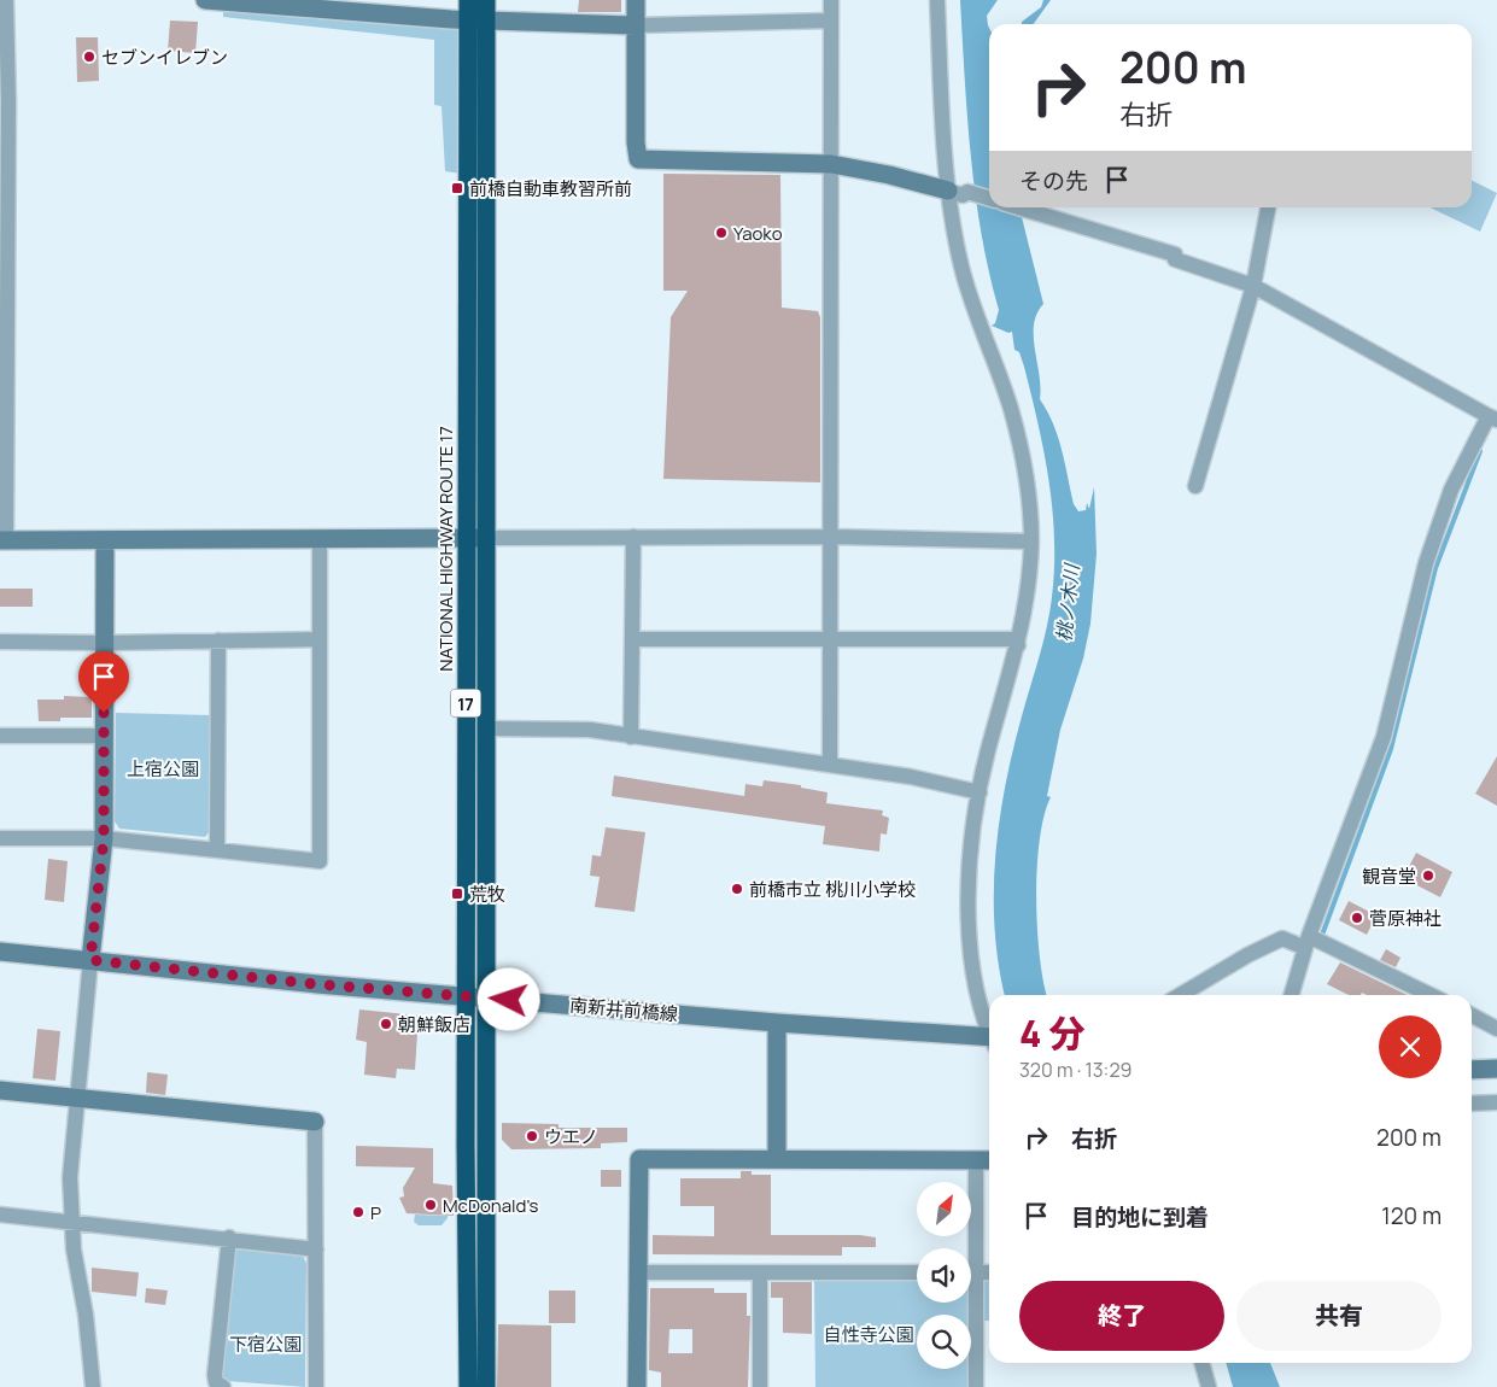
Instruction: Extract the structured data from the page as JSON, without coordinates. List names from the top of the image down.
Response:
{
  "streets": {
    "highway": ["NATIONAL HIGHWAY ROUTE 17", "17"],
    "street": ["南新井前橋線"]
  },
  "crossings": [
    ["NATIONAL HIGHWAY ROUTE 17", "南新井前橋線"],
    ["17", "南新井前橋線"]
  ],
  "water": ["桃ノ木川"],
  "parks": ["上宿公園", "自性寺公園", "下宿公園"],
  "places": {
    "other": [
      "セブンイレブン",
      "Yaoko",
      "観音堂",
      "前橋市立 桃川小学校",
      "菅原神社",
      "朝鮮飯店",
      "ウエノ",
      "McDonald's",
      "P"
    ],
    "transit": ["前橋自動車教習所前", "荒牧"]
  },
  "north": "top right",
  "page": {
    "turn": ["200 m", "右折"],
    "then": "その先",
    "heading": ["4 分", "320 m · 13:29"],
    "list": [
      {
        "name": "右折",
        "value": "200 m"
      },
      {
        "name": "目的地に到着",
        "value": "120 m"
      }
    ],
    "buttons": ["終了", "共有"]
  }
}
